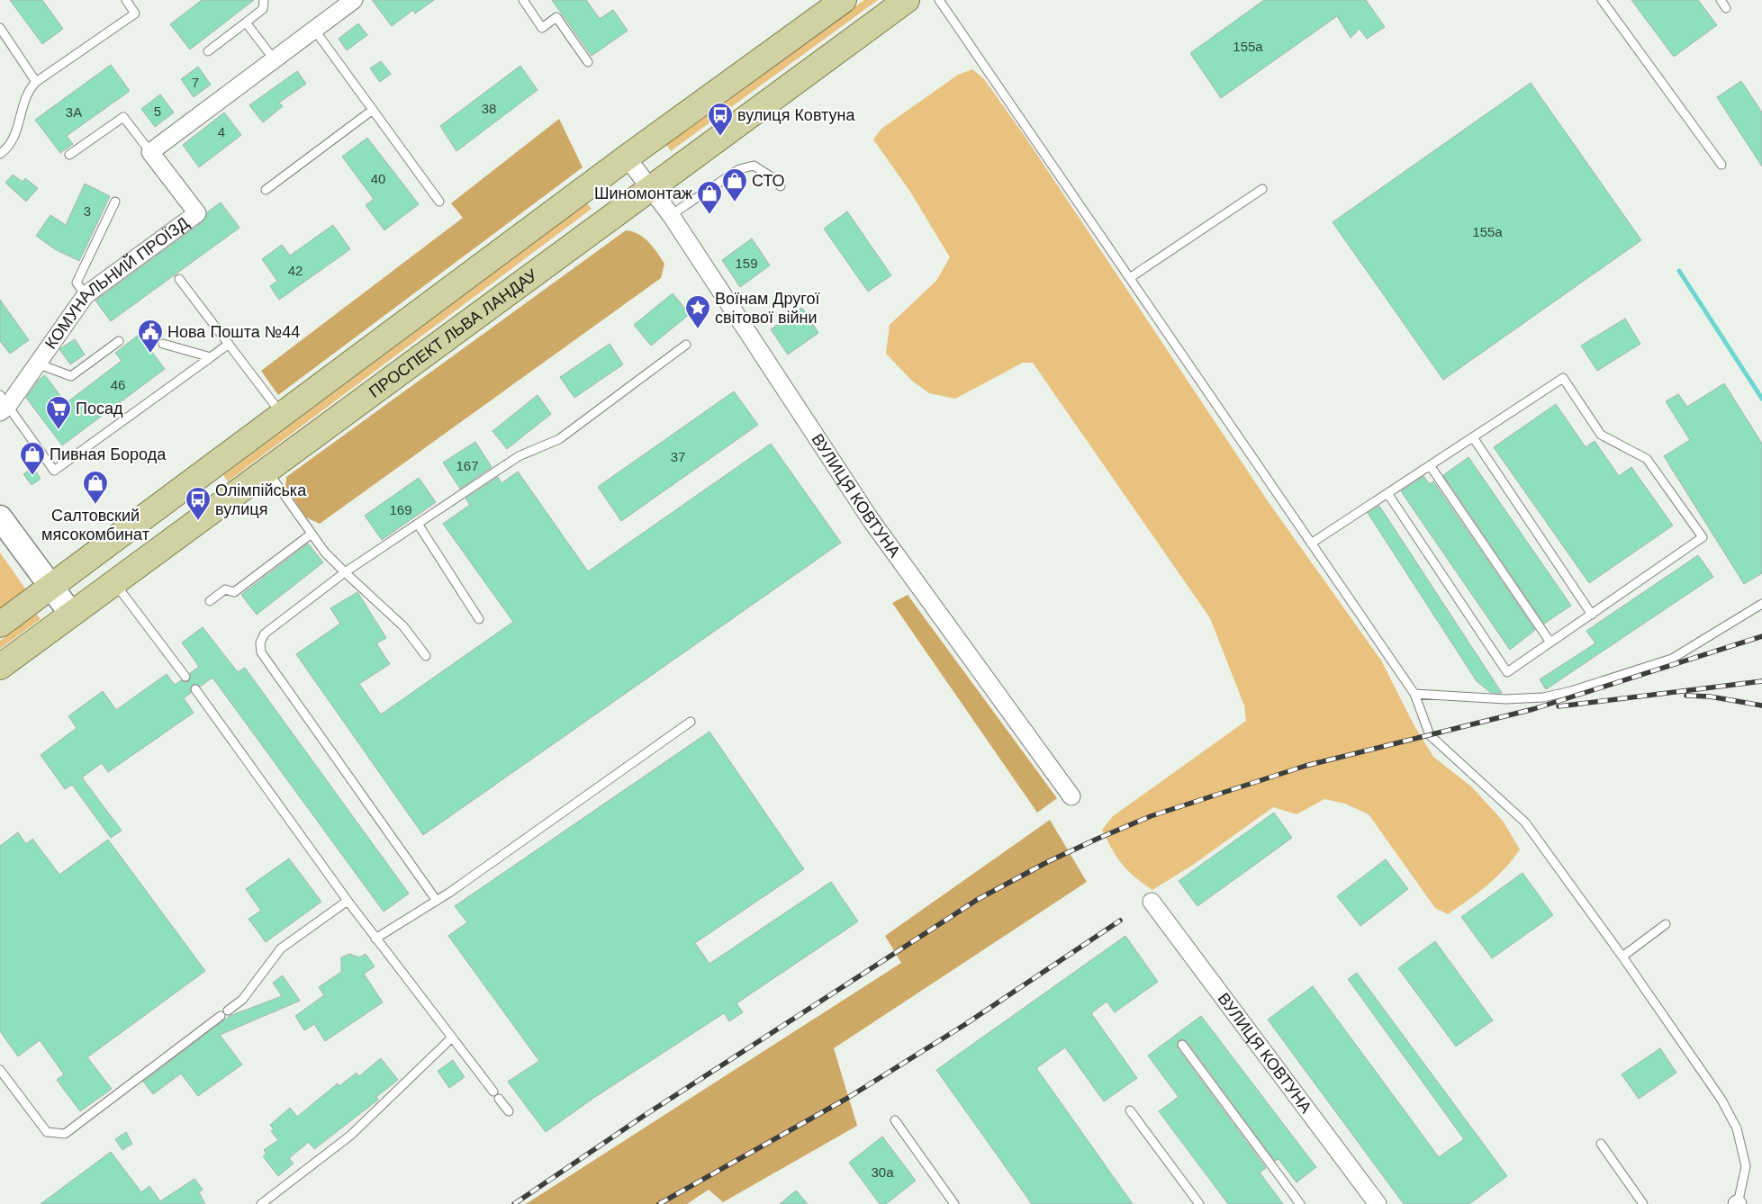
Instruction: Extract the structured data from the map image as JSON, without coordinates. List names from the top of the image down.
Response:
{
  "streets": {
    "main road": ["ПРОСПЕКТ ЛЬВА ЛАНДАУ"],
    "street": ["КОМУНАЛЬНИЙ ПРОЇЗД", "ВУЛИЦЯ КОВТУНА"]
  },
  "crossings": [
    ["ПРОСПЕКТ ЛЬВА ЛАНДАУ", "ВУЛИЦЯ КОВТУНА"]
  ],
  "places": {
    "bus stop": ["вулиця Ковтуна", "Олімпійська вулиця"],
    "shop": [
      "СТО",
      "Шиномонтаж",
      "Пивная Борода",
      "Салтовский мясокомбинат"
    ],
    "place": ["Воїнам Другої світової війни"],
    "public building": ["Нова Пошта №44"],
    "supermarket": ["Посад"]
  },
  "house_numbers": [
    "155а",
    "7",
    "38",
    "5",
    "3А",
    "4",
    "40",
    "3",
    "155а",
    "159",
    "42",
    "46",
    "37",
    "167",
    "169",
    "30а"
  ]
}
